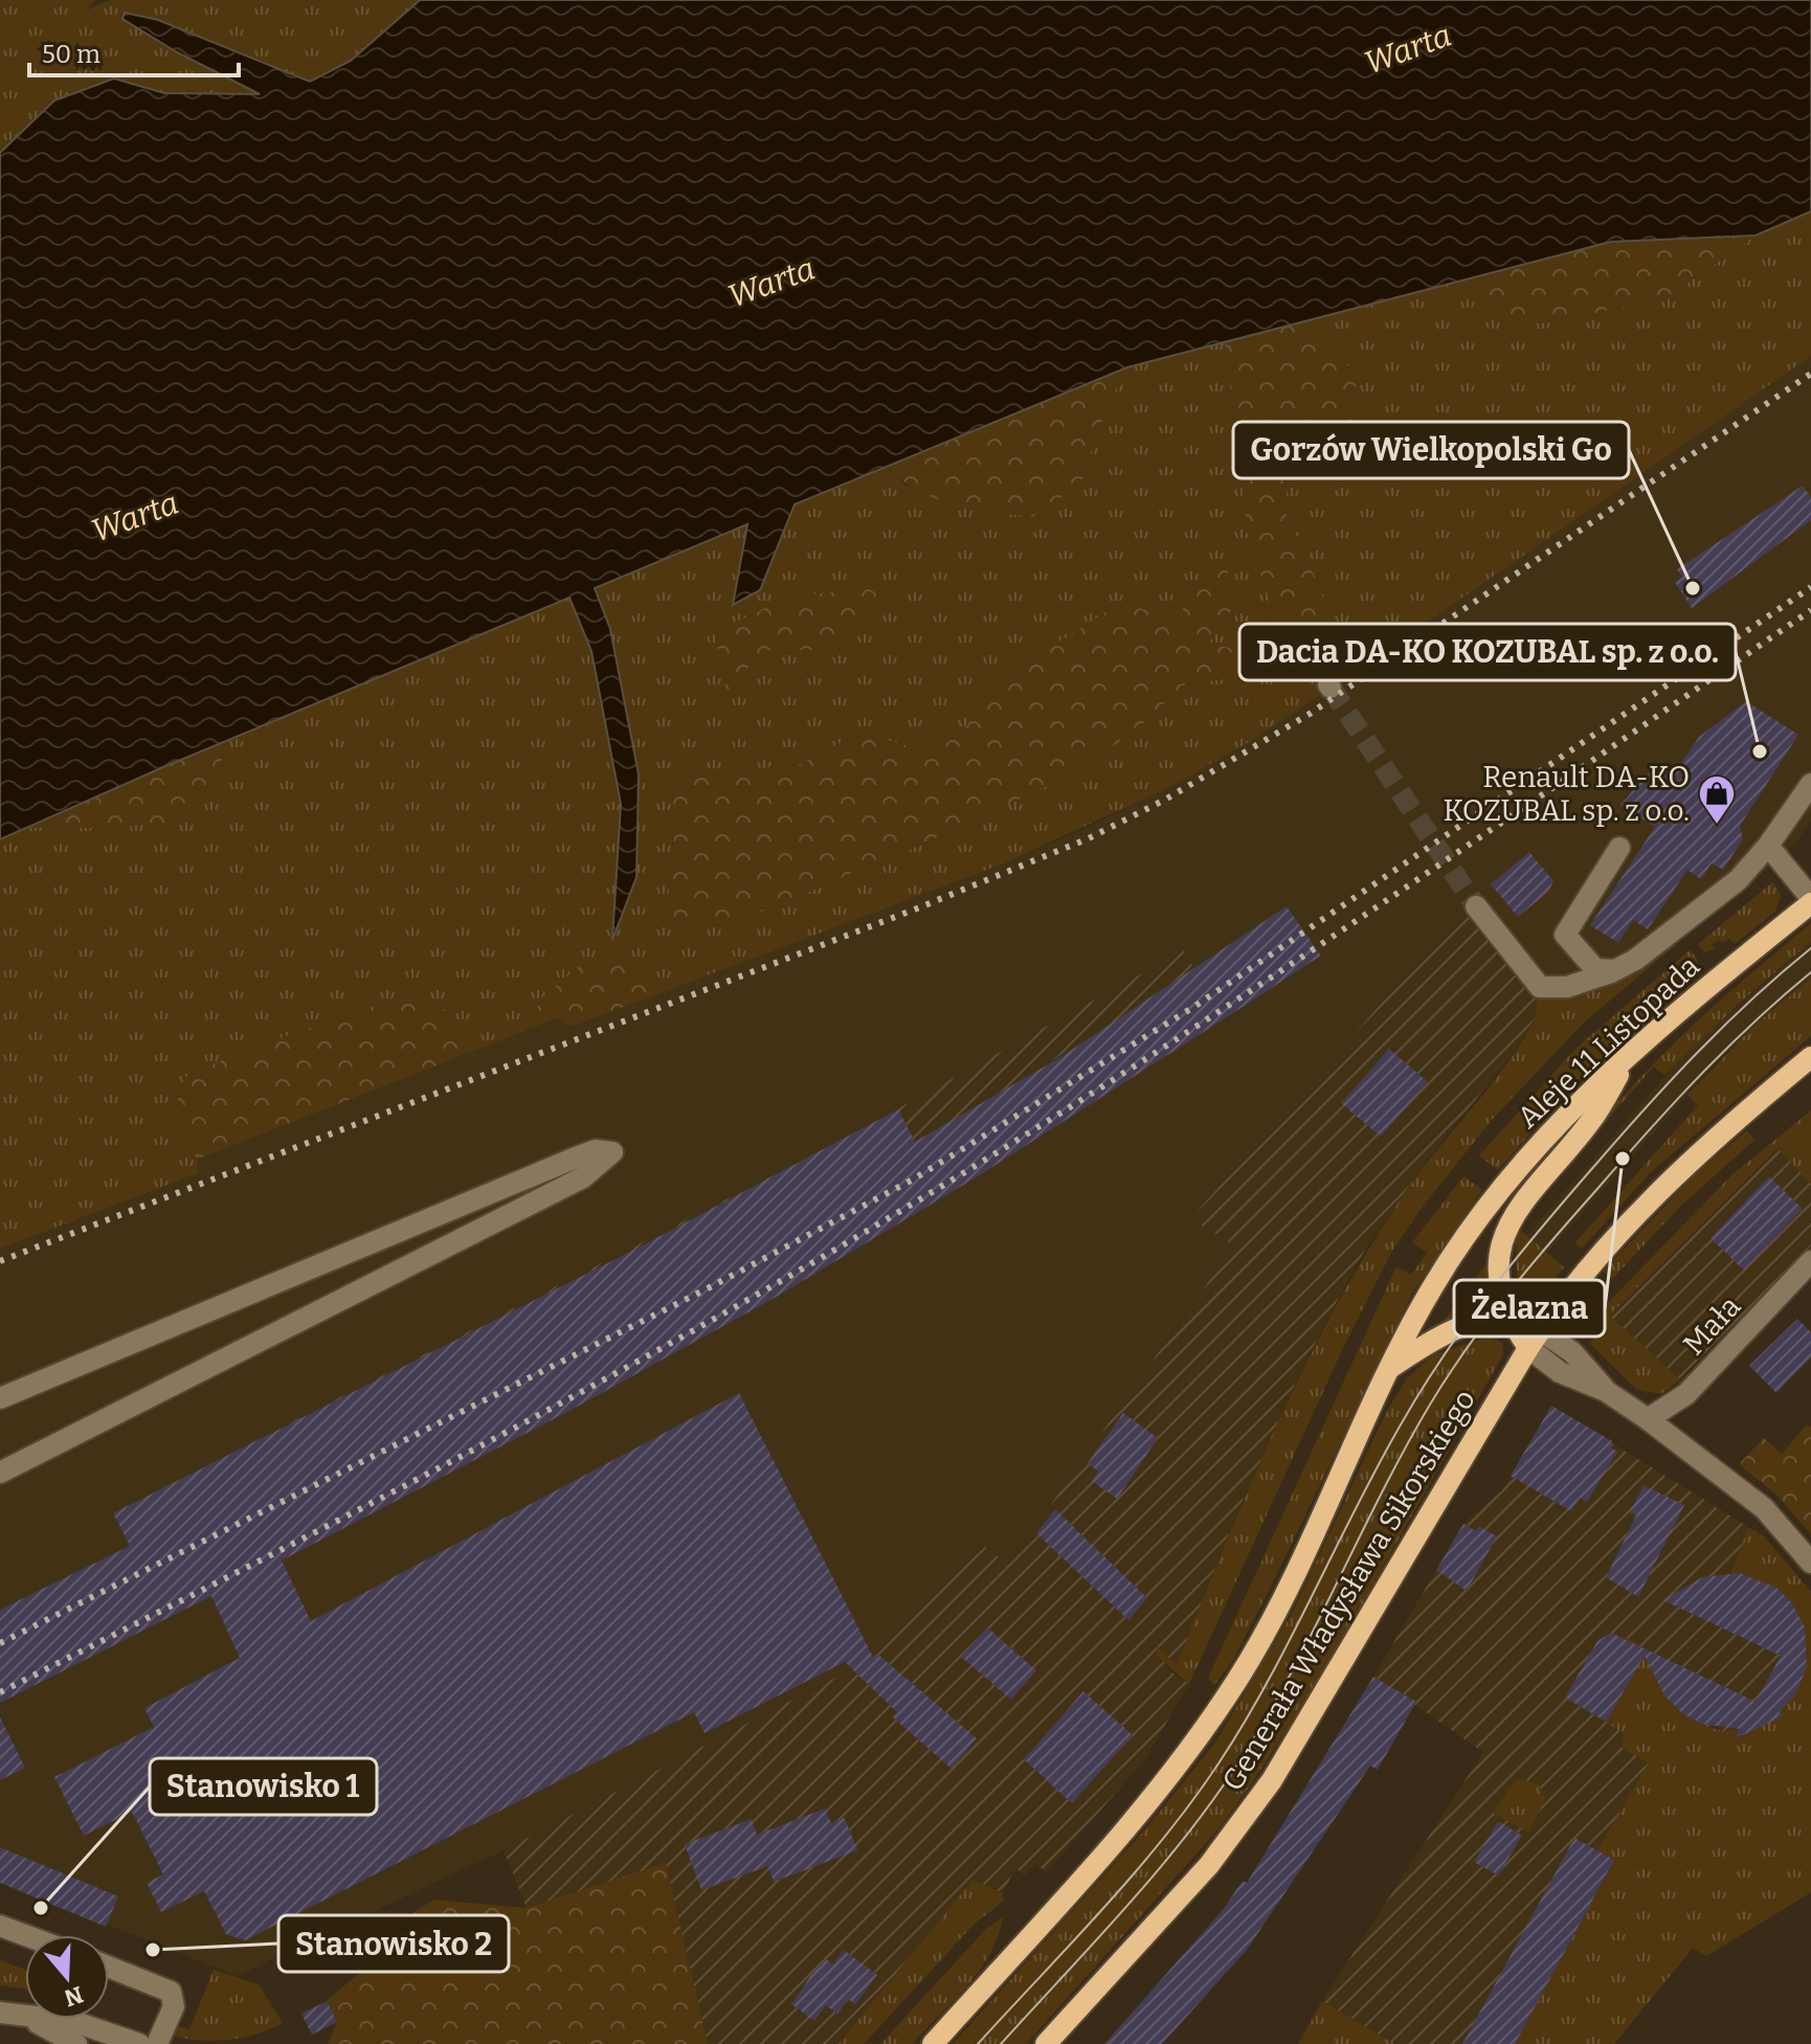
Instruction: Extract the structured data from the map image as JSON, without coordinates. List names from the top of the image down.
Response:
{
  "streets": {
    "main road": ["Aleje 11 Listopada", "Generała Władysława Sikorskiego"],
    "street": ["Mała"]
  },
  "crossings": [
    ["Aleje 11 Listopada", "Generała Władysława Sikorskiego"]
  ],
  "water": ["Warta"],
  "places": {
    "other": [
      "Gorzów Wielkopolski Go",
      "Dacia DA-KO KOZUBAL sp. z o.o.",
      "Żelazna",
      "Stanowisko 1",
      "Stanowisko 2"
    ],
    "shop": ["Renault DA-KO KOZUBAL sp. z o.o."]
  },
  "scale_bar": "50 m",
  "north": "bottom"
}
